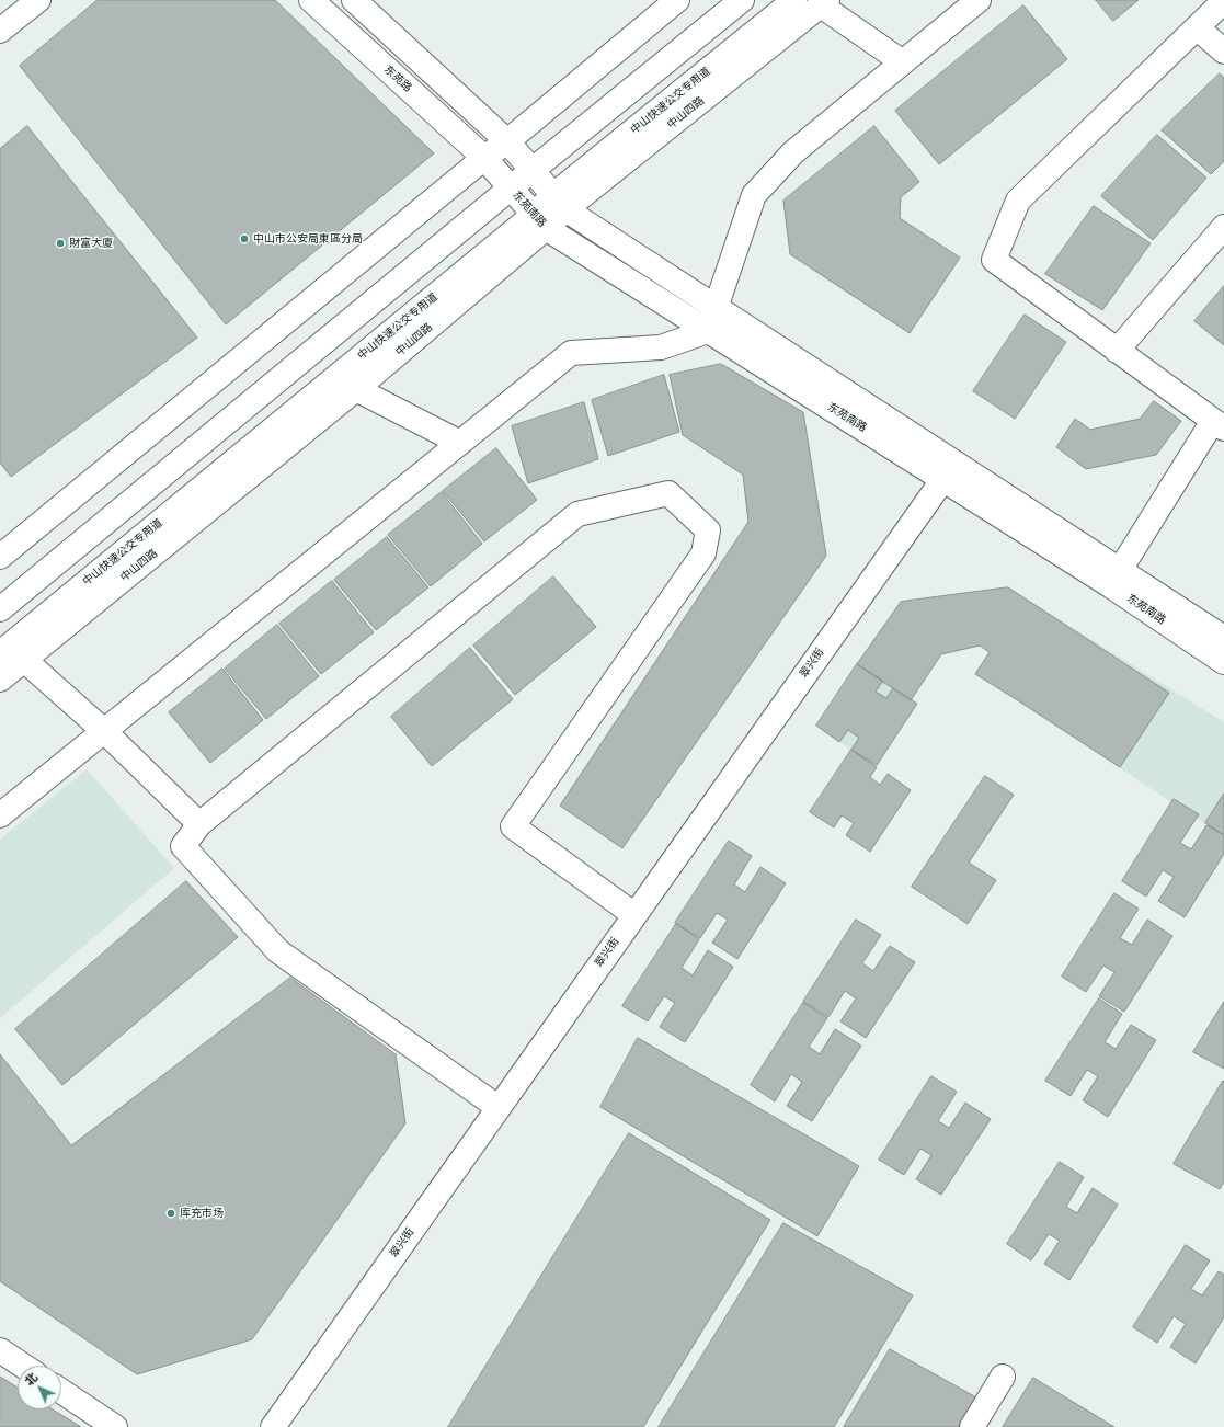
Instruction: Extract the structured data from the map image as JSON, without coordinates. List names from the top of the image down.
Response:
{
  "streets": {
    "street": [
      "东苑路",
      "中山快速公交专用道",
      "中山四路",
      "东苑南路",
      "翠兴街"
    ]
  },
  "crossings": [
    ["东苑路", "东苑南路"],
    ["中山快速公交专用道", "中山四路"],
    ["中山快速公交专用道", "东苑南路"],
    ["中山四路", "东苑南路"],
    ["东苑南路", "翠兴街"]
  ],
  "places": ["中山市公安局東區分局", "財富大廈", "库充市场"],
  "north": "top left"
}
